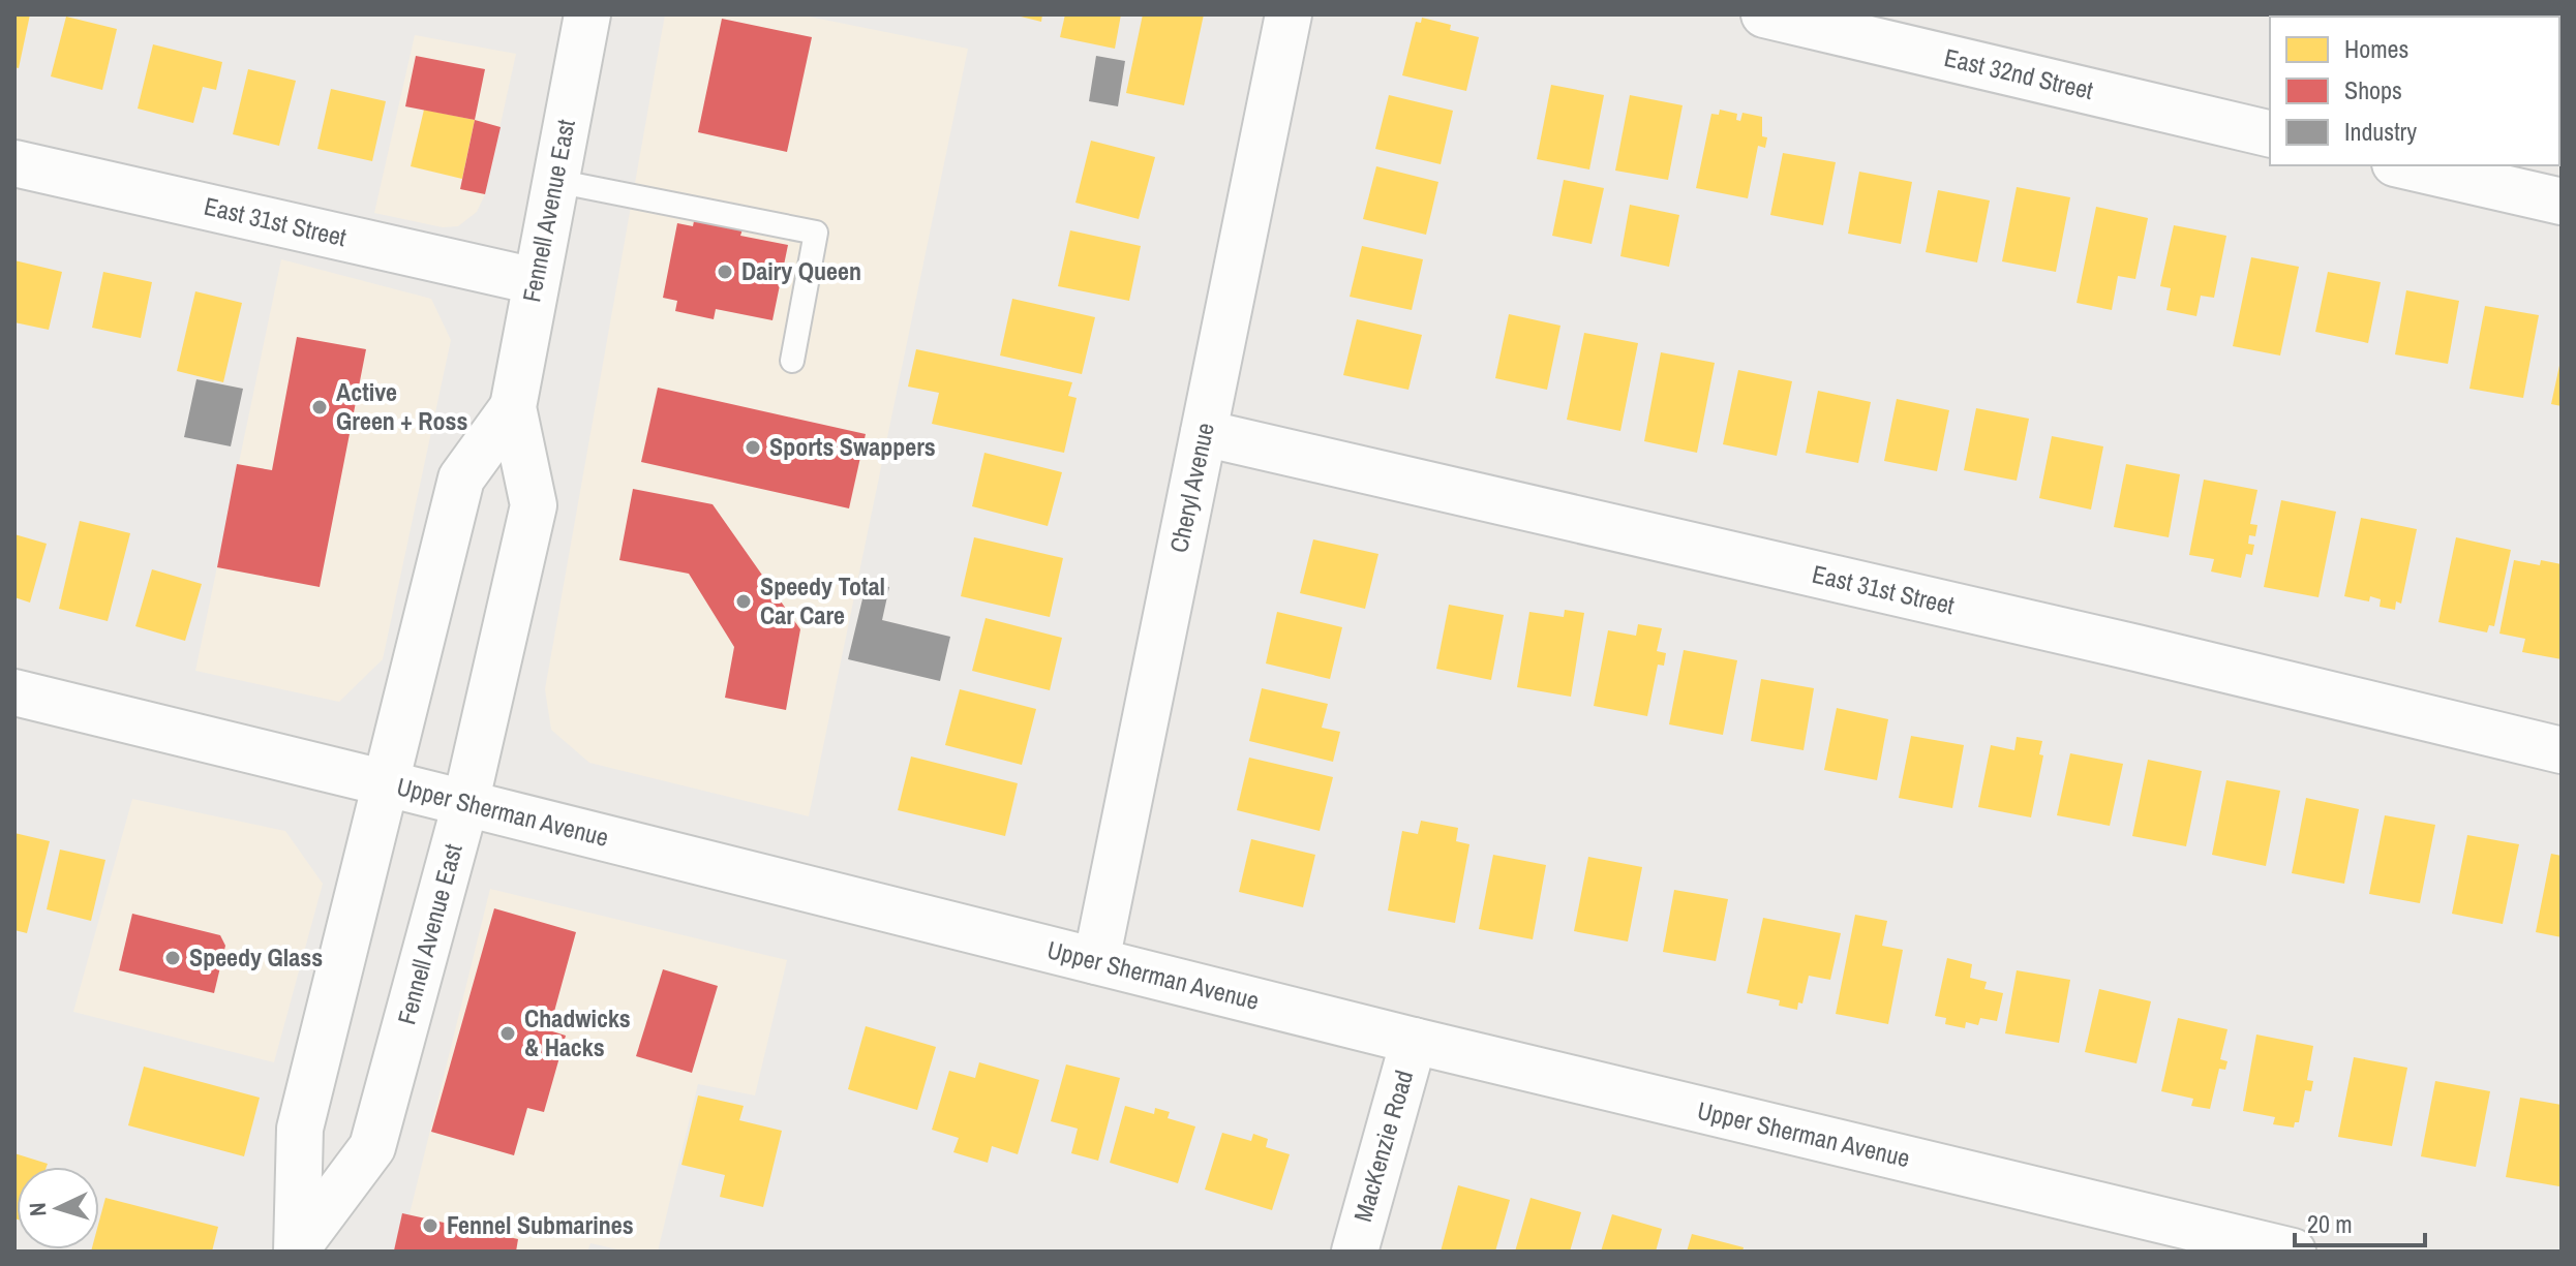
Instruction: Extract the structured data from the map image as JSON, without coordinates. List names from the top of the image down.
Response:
{
  "streets": {
    "main road": [
      "East 32nd Street",
      "Fennell Avenue East",
      "East 31st Street",
      "Cheryl Avenue",
      "Upper Sherman Avenue",
      "MacKenzie Road"
    ]
  },
  "crossings": [
    ["Fennell Avenue East", "East 31st Street"],
    ["Fennell Avenue East", "Upper Sherman Avenue"],
    ["East 31st Street", "Cheryl Avenue"],
    ["Cheryl Avenue", "Upper Sherman Avenue"],
    ["Upper Sherman Avenue", "MacKenzie Road"]
  ],
  "places": [
    "Dairy Queen",
    "Active Green + Ross",
    "Sports Swappers",
    "Speedy Total Car Care",
    "Speedy Glass",
    "Chadwicks & Hacks",
    "Fennel Submarines"
  ],
  "legend": ["Homes", "Shops", "Industry"],
  "scale_bar": "20 m",
  "north": "left"
}
